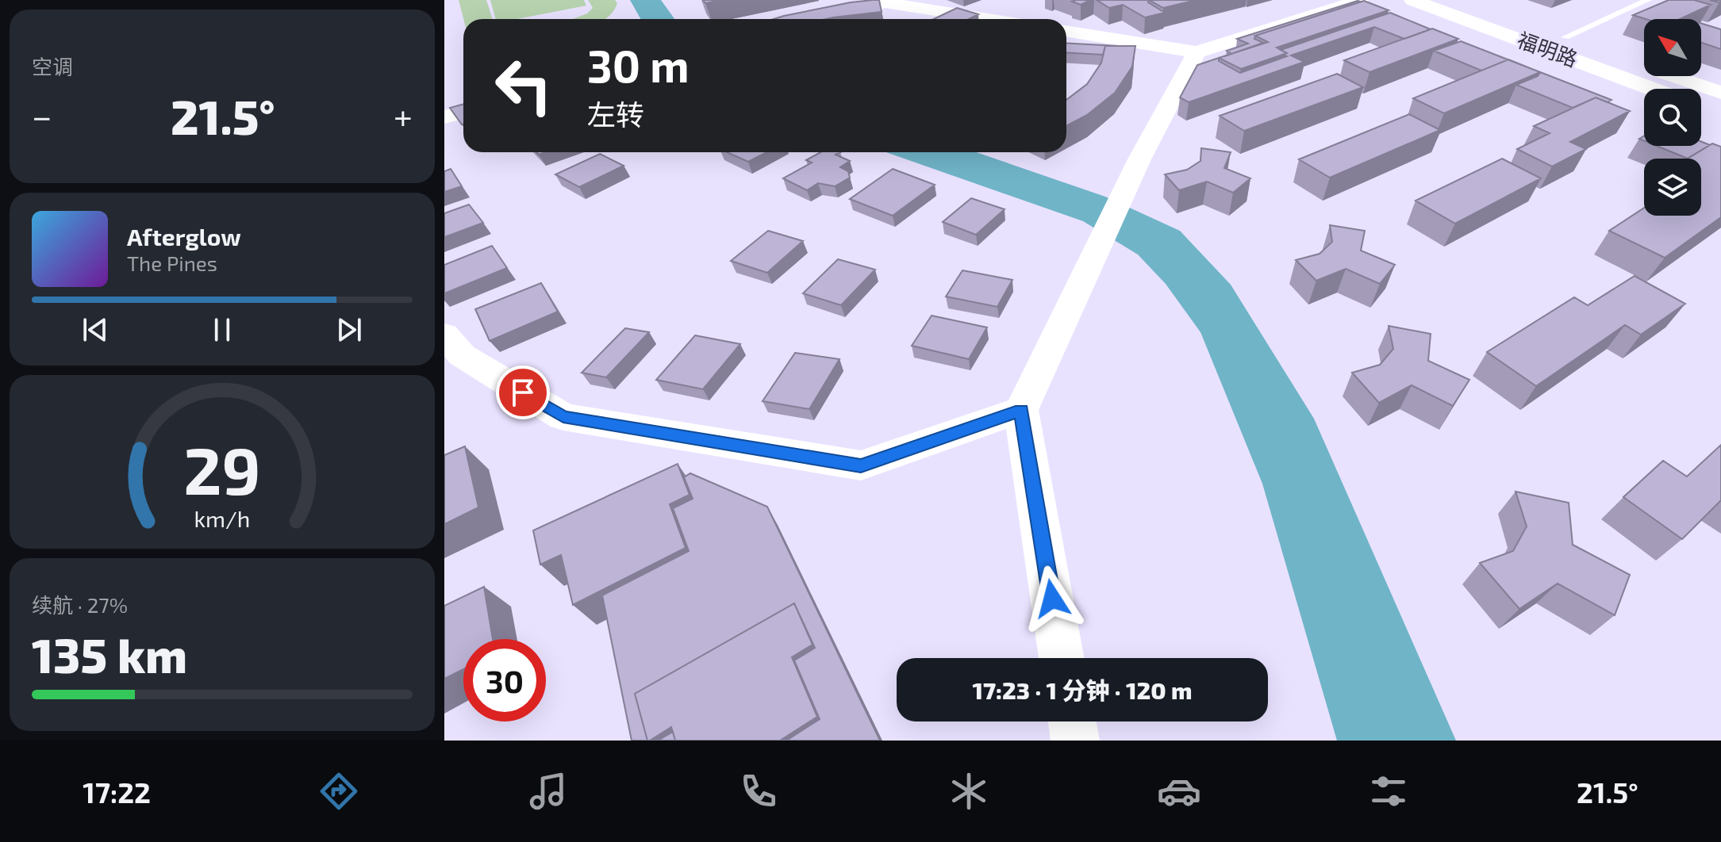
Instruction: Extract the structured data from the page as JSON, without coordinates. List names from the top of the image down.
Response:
{
  "streets": {
    "main road": ["福明路"]
  },
  "north": "top left",
  "page": {
    "tile": [
      "空调",
      ["续航 · 27%", "135 km"]
    ],
    "turn": ["30 m", "左转"],
    "heat": ["−", "21.5°", "+"],
    "song": ["Afterglow", "The Pines"],
    "limit": "30",
    "trip": "17:23 · 1 分钟 · 120 m",
    "tabs": ["17:22", "21.5°"],
    "gauge": ["29", "km/h"]
  }
}
